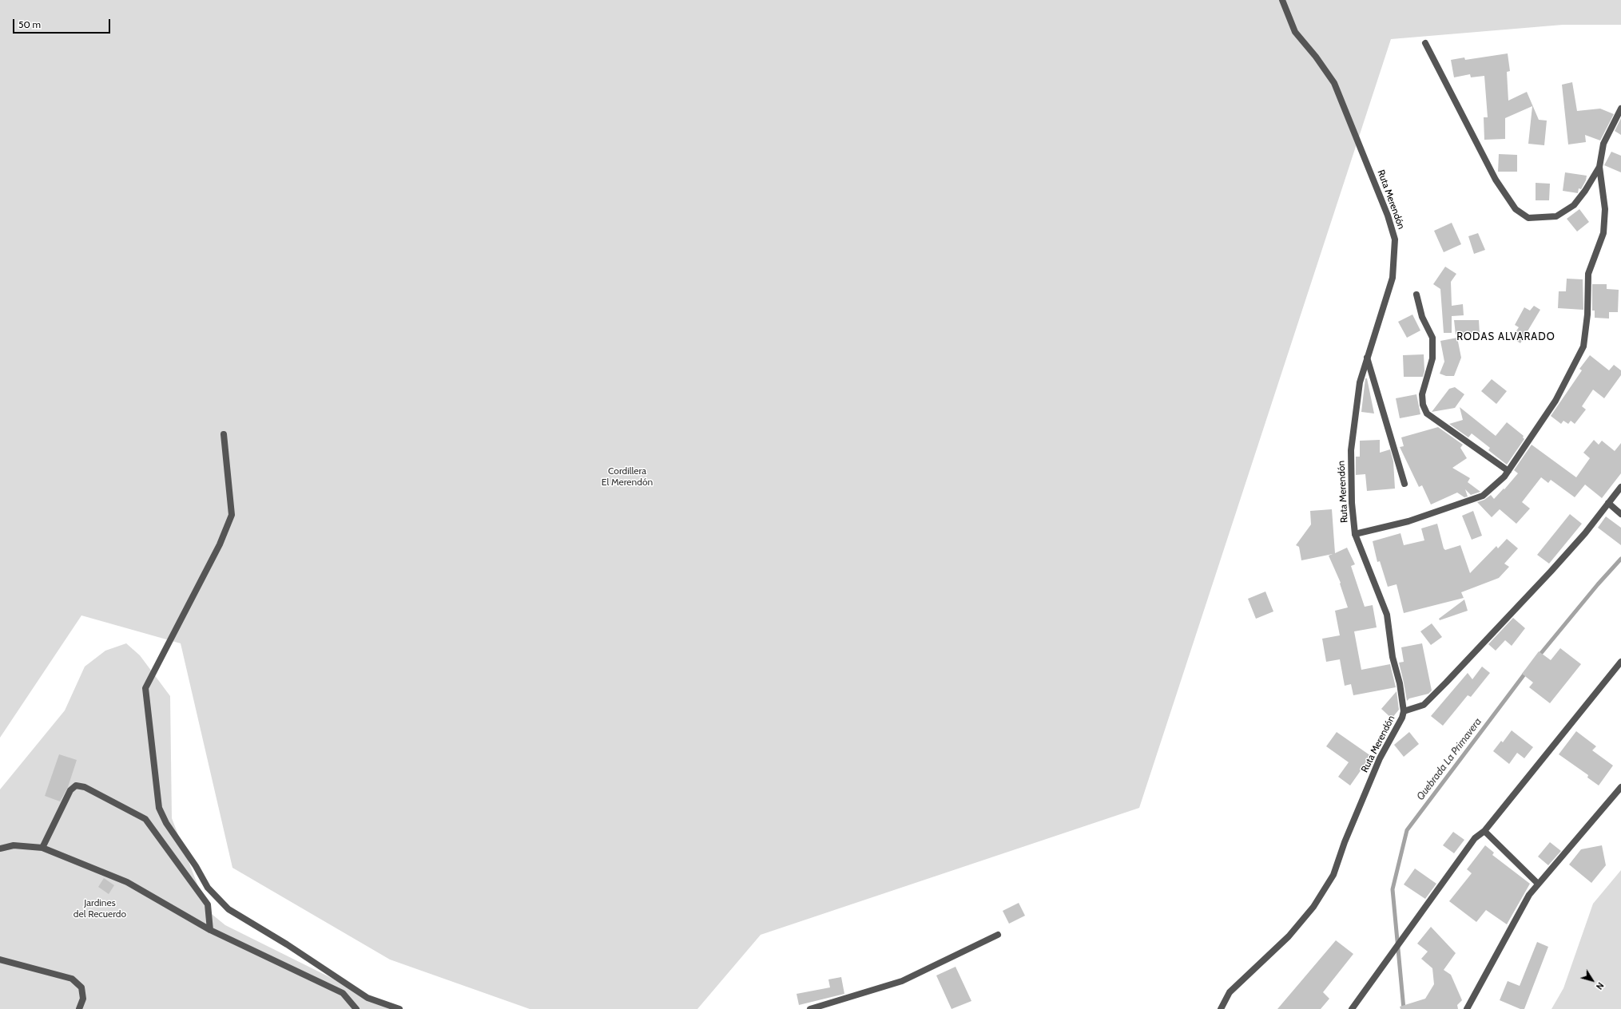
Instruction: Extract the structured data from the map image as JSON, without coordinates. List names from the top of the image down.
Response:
{
  "streets": {
    "street": ["Ruta Merendón"]
  },
  "districts": ["RODAS ALVARADO"],
  "water": ["Quebrada La Primavera"],
  "parks": ["Cordillera El Merendón", "Jardines del Recuerdo"],
  "scale_bar": "50 m",
  "north": "bottom right"
}
